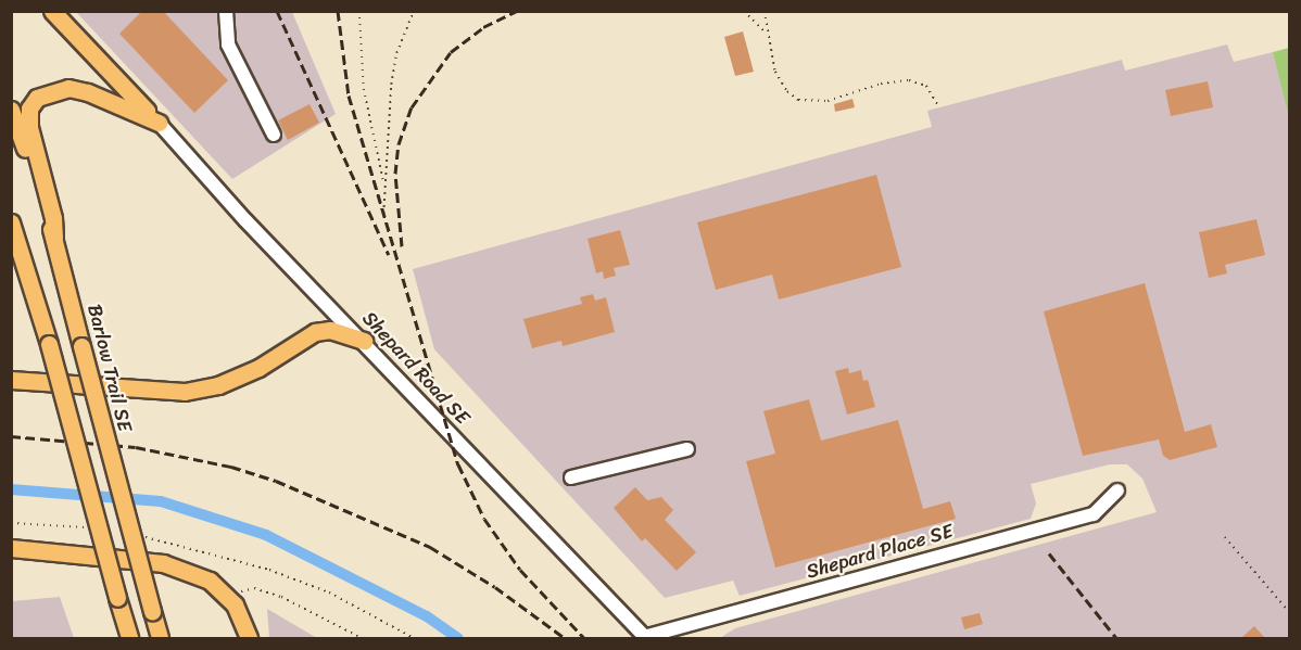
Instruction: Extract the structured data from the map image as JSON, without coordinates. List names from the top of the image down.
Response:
{
  "streets": {
    "main road": ["Barlow Trail SE"],
    "street": ["Shepard Road SE", "Shepard Place SE"]
  },
  "crossings": [
    ["Shepard Road SE", "Shepard Place SE"]
  ]
}
